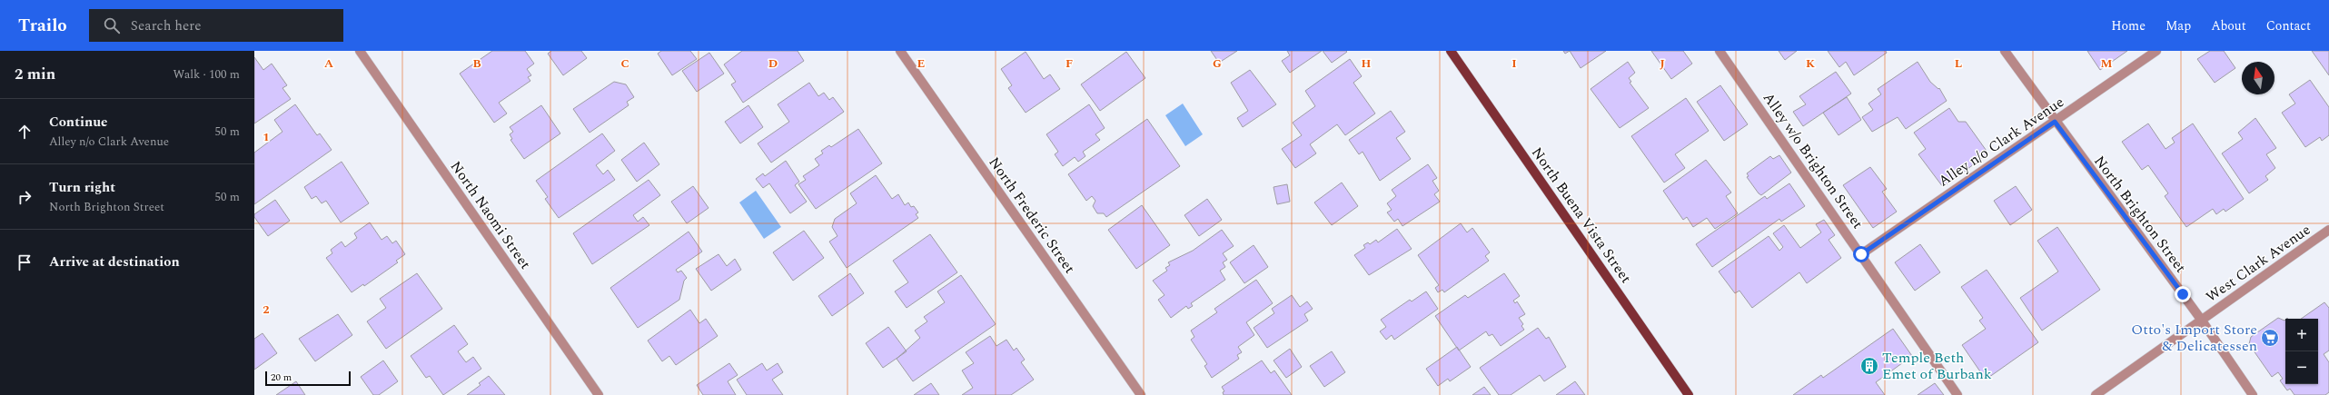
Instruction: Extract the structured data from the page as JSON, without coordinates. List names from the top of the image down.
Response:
{
  "streets": {
    "main road": ["North Buena Vista Street"],
    "street": [
      "Alley n/o Clark Avenue",
      "Alley w/o Brighton Street",
      "North Brighton Street",
      "North Naomi Street",
      "North Frederic Street",
      "West Clark Avenue"
    ]
  },
  "crossings": [
    ["Alley n/o Clark Avenue", "Alley w/o Brighton Street"],
    ["Alley n/o Clark Avenue", "North Brighton Street"],
    ["North Brighton Street", "West Clark Avenue"]
  ],
  "places": {
    "supermarket": ["Otto's Import Store & Delicatessen"],
    "building": ["Temple Beth Emet of Burbank"]
  },
  "scale_bar": "20 m",
  "north": "top",
  "page": {
    "header": "Trailo",
    "search": "Search here",
    "nav": [
      "Home",
      "Map",
      "About",
      "Contact"
    ],
    "heading": ["2 min", "Walk · 100 m"],
    "list": [
      ["Continue", "Alley n/o Clark Avenue", "50 m"],
      ["Turn right", "North Brighton Street", "50 m"],
      "Arrive at destination"
    ],
    "map_buttons": ["+", "−"],
    "scale": "20 m"
  },
  "grid": {
    "columns": [
      "A",
      "B",
      "C",
      "D",
      "E",
      "F",
      "G",
      "H",
      "I",
      "J",
      "K",
      "L",
      "M"
    ],
    "rows": ["1", "2"]
  }
}
